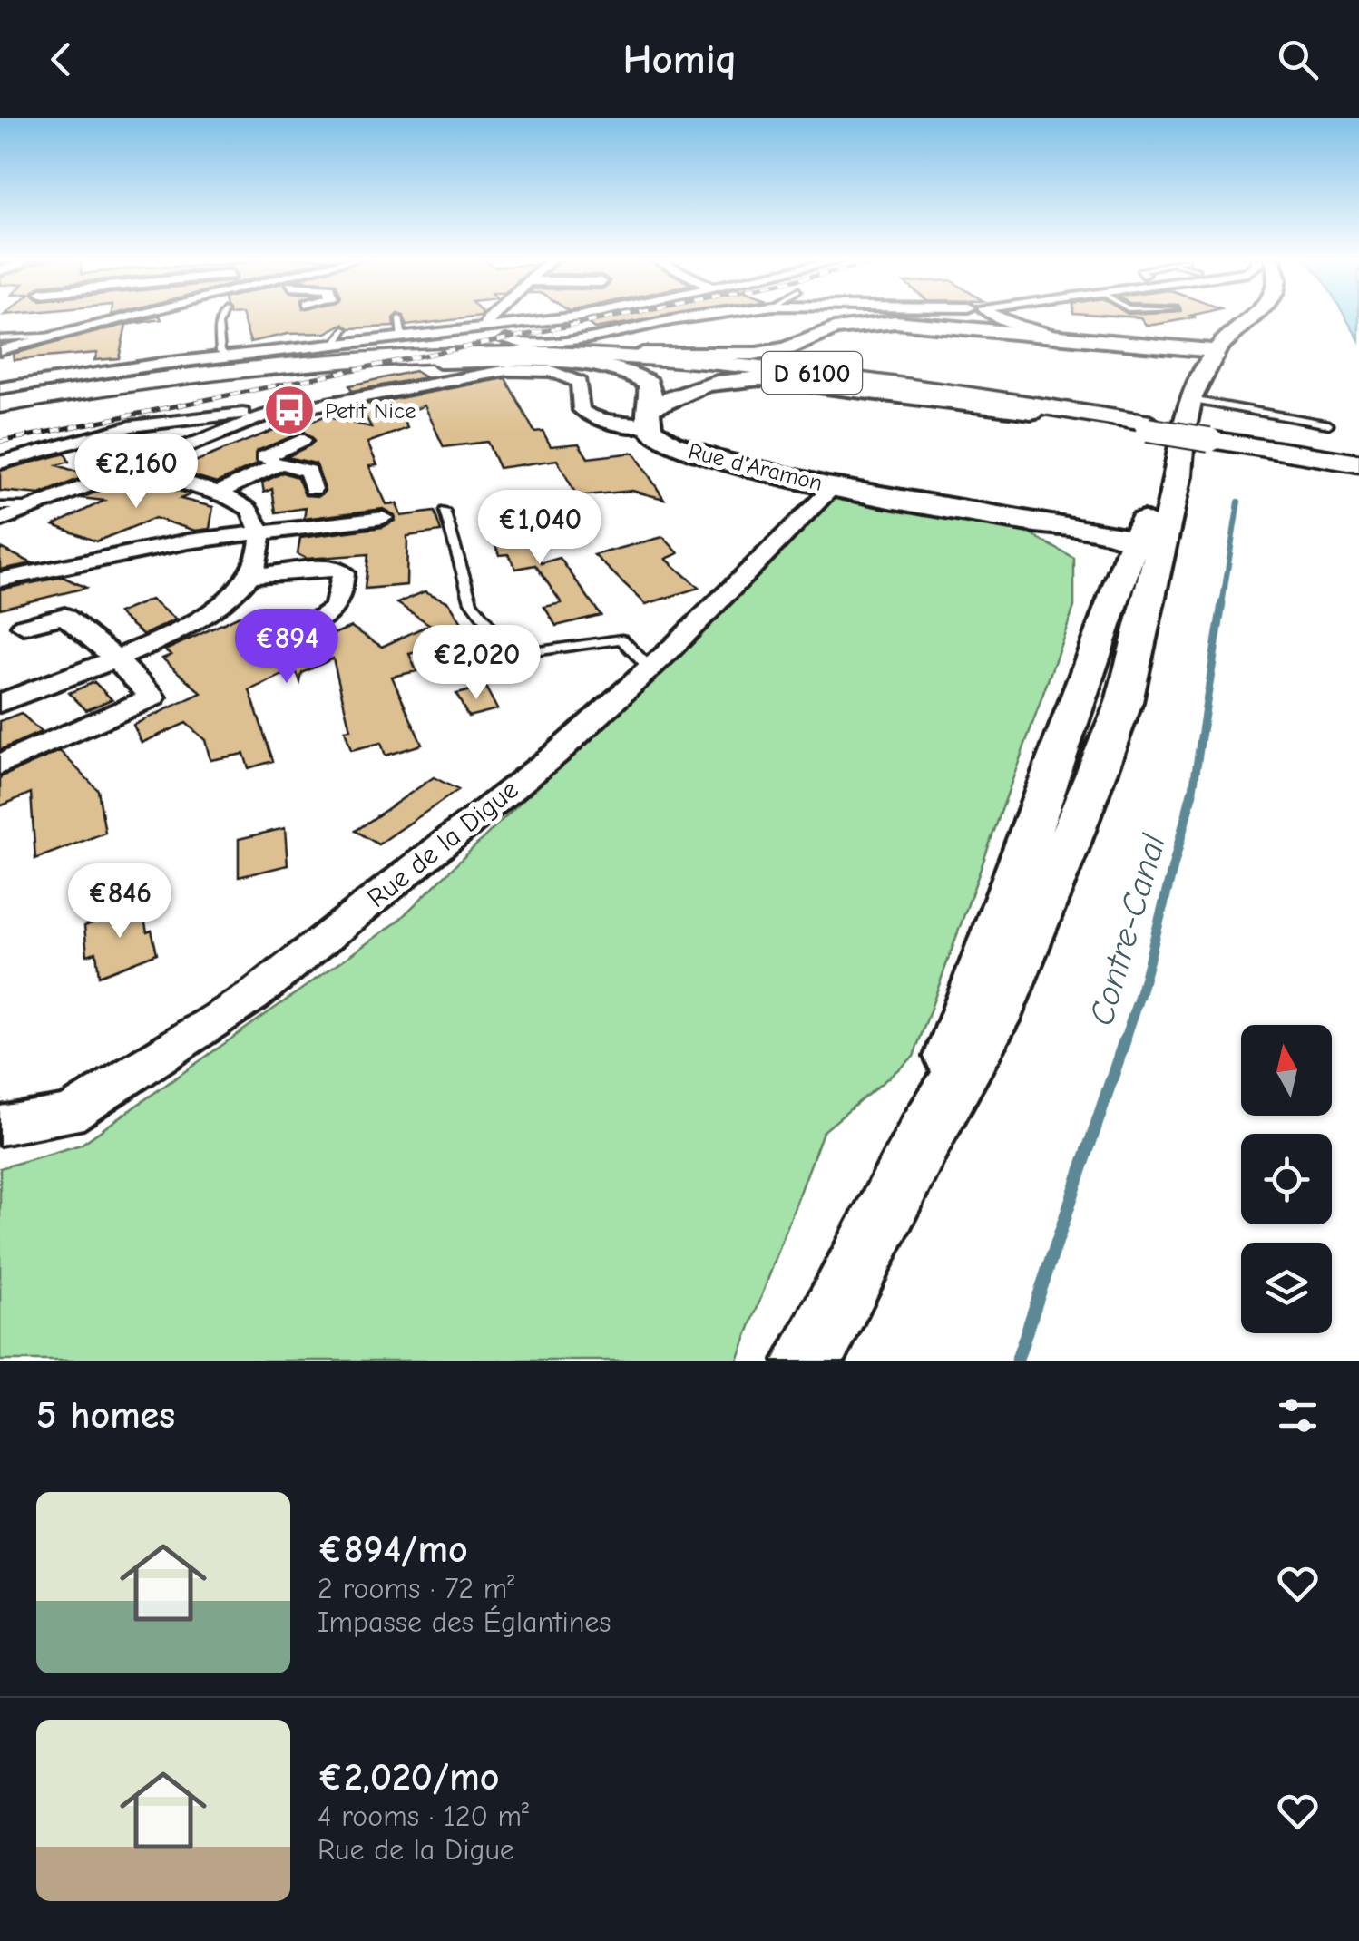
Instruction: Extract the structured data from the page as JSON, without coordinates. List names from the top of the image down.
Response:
{
  "streets": {
    "main road": ["D 6100", "Rue d'Aramon"],
    "street": ["Rue de la Digue"]
  },
  "crossings": [
    ["Rue d'Aramon", "Rue de la Digue"]
  ],
  "water": ["Contre-Canal"],
  "places": {
    "bus stop": ["Petit Nice"]
  },
  "north": "top",
  "page": {
    "header": "Homiq",
    "price": [
      "€2,160",
      "€1,040",
      "€894",
      "€2,020",
      "€846"
    ],
    "heading": "5 homes",
    "list": [
      {
        "name": "€894/mo",
        "note": "2 rooms · 72 m² · Impasse des Églantines"
      },
      {
        "name": "€2,020/mo",
        "note": "4 rooms · 120 m² · Rue de la Digue"
      }
    ]
  }
}
